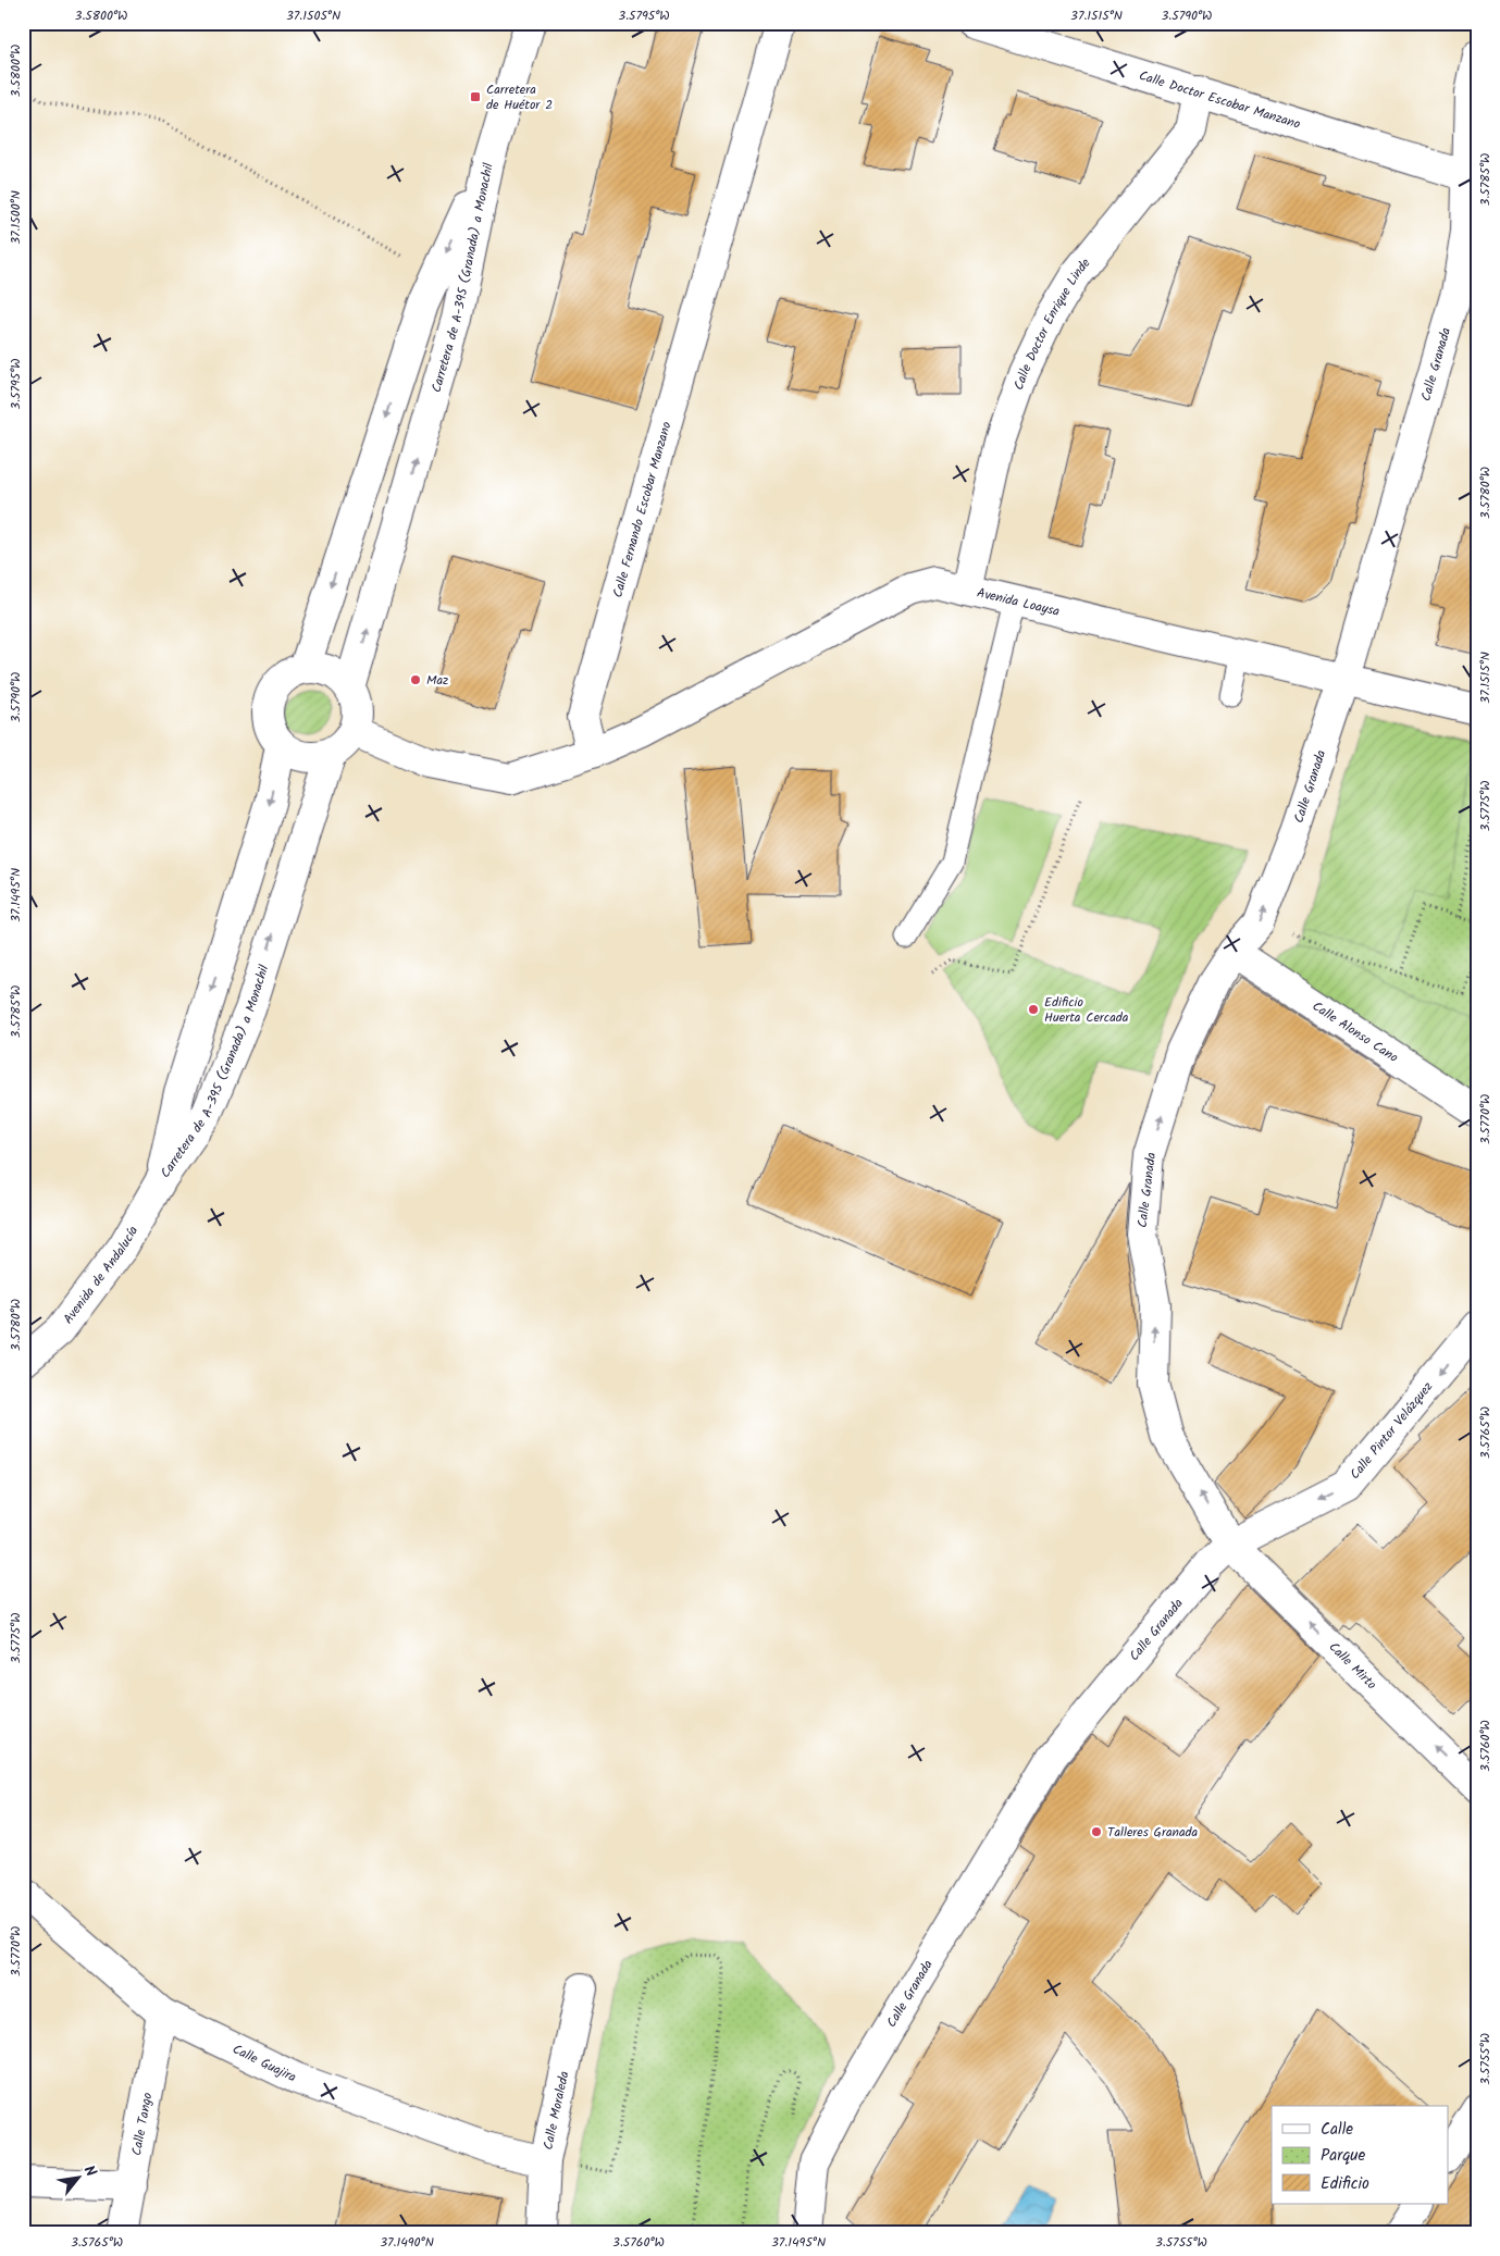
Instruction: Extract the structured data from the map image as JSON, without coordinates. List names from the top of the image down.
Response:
{
  "streets": {
    "street": [
      "Calle Doctor Escobar Manzano",
      "Carretera de A-395 (Granada) a Monachil",
      "Calle Doctor Enrique Linde",
      "Calle Granada",
      "Calle Fernando Escobar Manzano",
      "Avenida Loaysa",
      "Calle Alonso Cano",
      "Avenida de Andalucía",
      "Calle Pintor Velázquez",
      "Calle Mirto",
      "Calle Guajira",
      "Calle Moraleda",
      "Calle Tango"
    ]
  },
  "crossings": [
    ["Calle Doctor Escobar Manzano", "Calle Doctor Enrique Linde"],
    ["Calle Doctor Escobar Manzano", "Calle Granada"],
    ["Carretera de A-395 (Granada) a Monachil", "Avenida de Andalucía"],
    ["Calle Doctor Enrique Linde", "Avenida Loaysa"],
    ["Calle Granada", "Avenida Loaysa"],
    ["Calle Granada", "Calle Alonso Cano"],
    ["Calle Granada", "Calle Pintor Velázquez"],
    ["Calle Granada", "Calle Mirto"],
    ["Calle Fernando Escobar Manzano", "Avenida Loaysa"],
    ["Calle Pintor Velázquez", "Calle Mirto"],
    ["Calle Guajira", "Calle Moraleda"],
    ["Calle Guajira", "Calle Tango"]
  ],
  "one_way": ["Calle Granada", "Calle Pintor Velázquez", "Calle Mirto"],
  "places": {
    "transit": ["Carretera de Huétor 2"],
    "other": ["Maz", "Edificio Huerta Cercada", "Talleres Granada"]
  },
  "legend": ["Calle", "Parque", "Edificio"],
  "north": "top right",
  "coordinates": [
    "3.5800°W",
    "37.1505°N",
    "3.5795°W",
    "37.1515°N",
    "3.5790°W",
    "3.5785°W",
    "37.1500°N",
    "3.5780°W",
    "3.5775°W",
    "37.1495°N",
    "3.5770°W",
    "3.5765°W",
    "3.5760°W",
    "3.5755°W",
    "37.1490°N"
  ]
}
